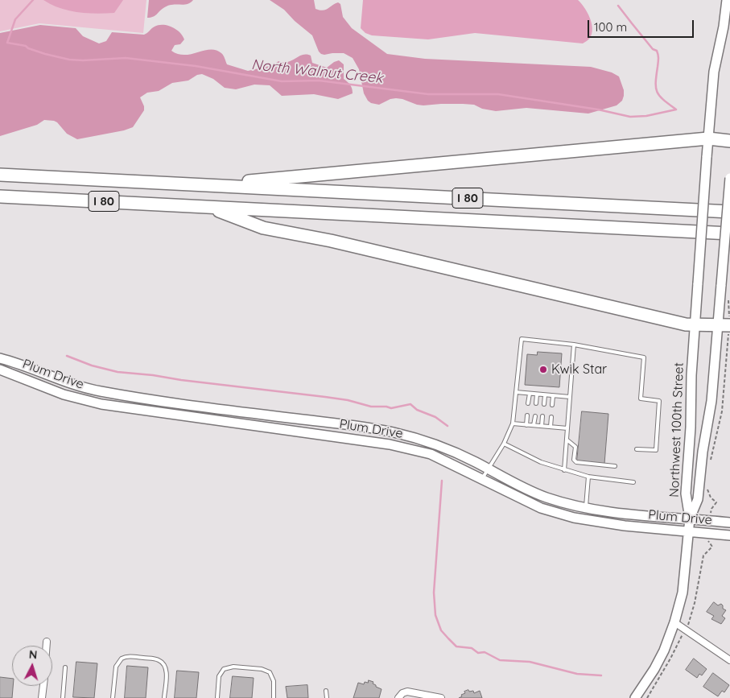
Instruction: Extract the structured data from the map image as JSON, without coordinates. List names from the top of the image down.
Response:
{
  "streets": {
    "highway": ["I 80"],
    "street": ["Plum Drive", "Northwest 100th Street"]
  },
  "crossings": [
    ["Plum Drive", "Northwest 100th Street"]
  ],
  "water": ["North Walnut Creek"],
  "places": ["Kwik Star"],
  "scale_bar": "100 m",
  "north": "top"
}
